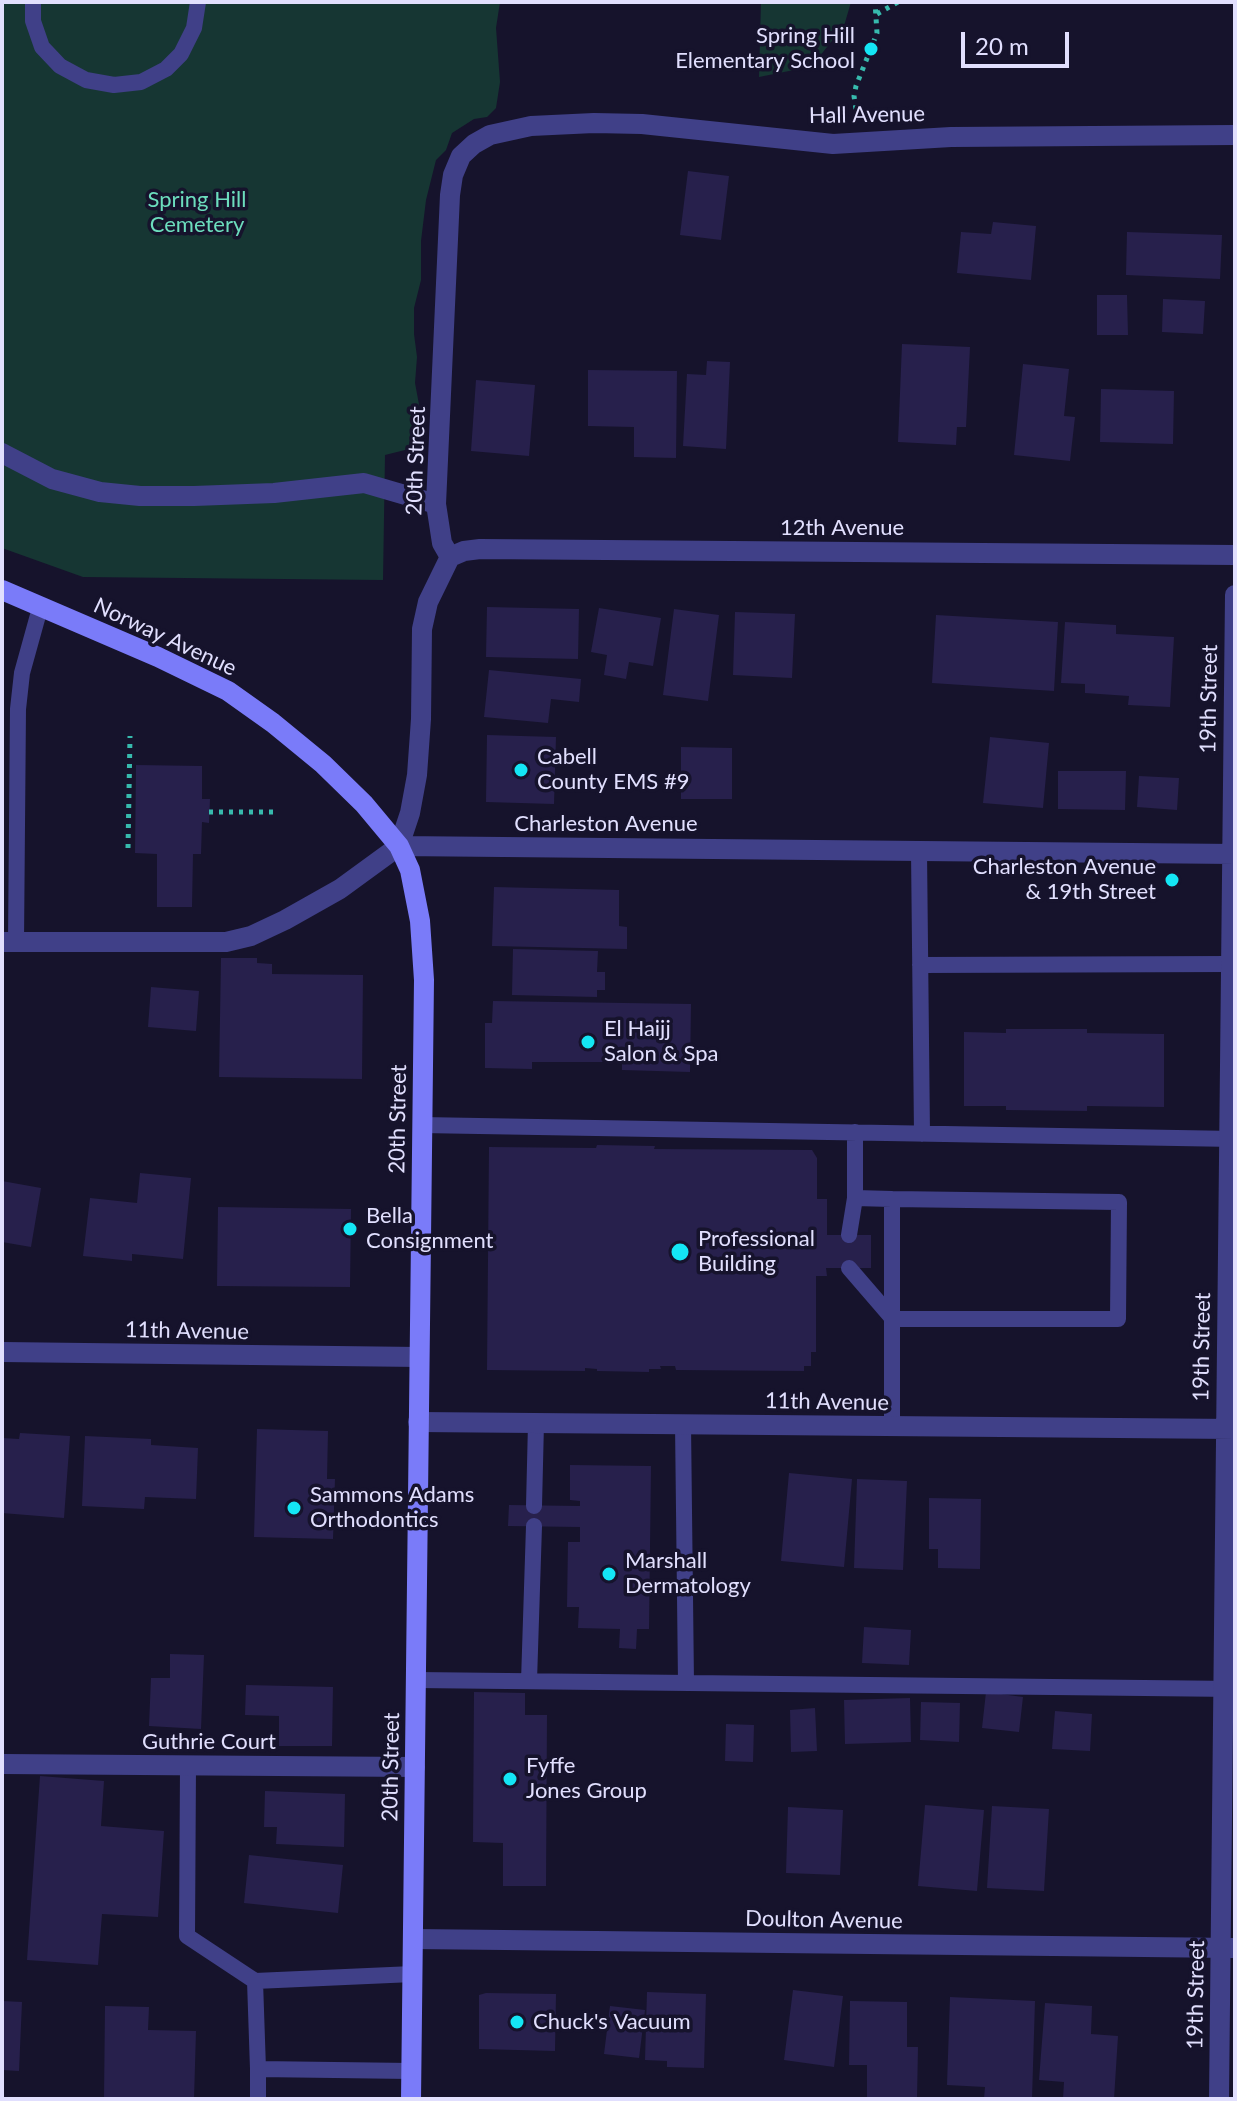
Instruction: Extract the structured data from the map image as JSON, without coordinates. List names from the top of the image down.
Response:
{
  "streets": {
    "main road": ["20th Street", "Norway Avenue"],
    "street": [
      "Hall Avenue",
      "12th Avenue",
      "19th Street",
      "Charleston Avenue",
      "11th Avenue",
      "Guthrie Court",
      "Doulton Avenue"
    ]
  },
  "crossings": [
    ["Hall Avenue", "20th Street"],
    ["20th Street", "12th Avenue"],
    ["20th Street", "Norway Avenue"],
    ["20th Street", "Charleston Avenue"],
    ["20th Street", "11th Avenue"],
    ["20th Street", "Guthrie Court"],
    ["20th Street", "Doulton Avenue"],
    ["Norway Avenue", "Charleston Avenue"],
    ["19th Street", "Charleston Avenue"],
    ["19th Street", "11th Avenue"],
    ["19th Street", "Doulton Avenue"]
  ],
  "parks": ["Spring Hill Cemetery"],
  "places": [
    "Spring Hill Elementary School",
    "Cabell County EMS #9",
    "Charleston Avenue & 19th Street",
    "El Haijj Salon & Spa",
    "Bella Consignment",
    "Professional Building",
    "Sammons Adams Orthodontics",
    "Marshall Dermatology",
    "Fyffe Jones Group",
    "Chuck's Vacuum"
  ],
  "scale_bar": "20 m"
}
